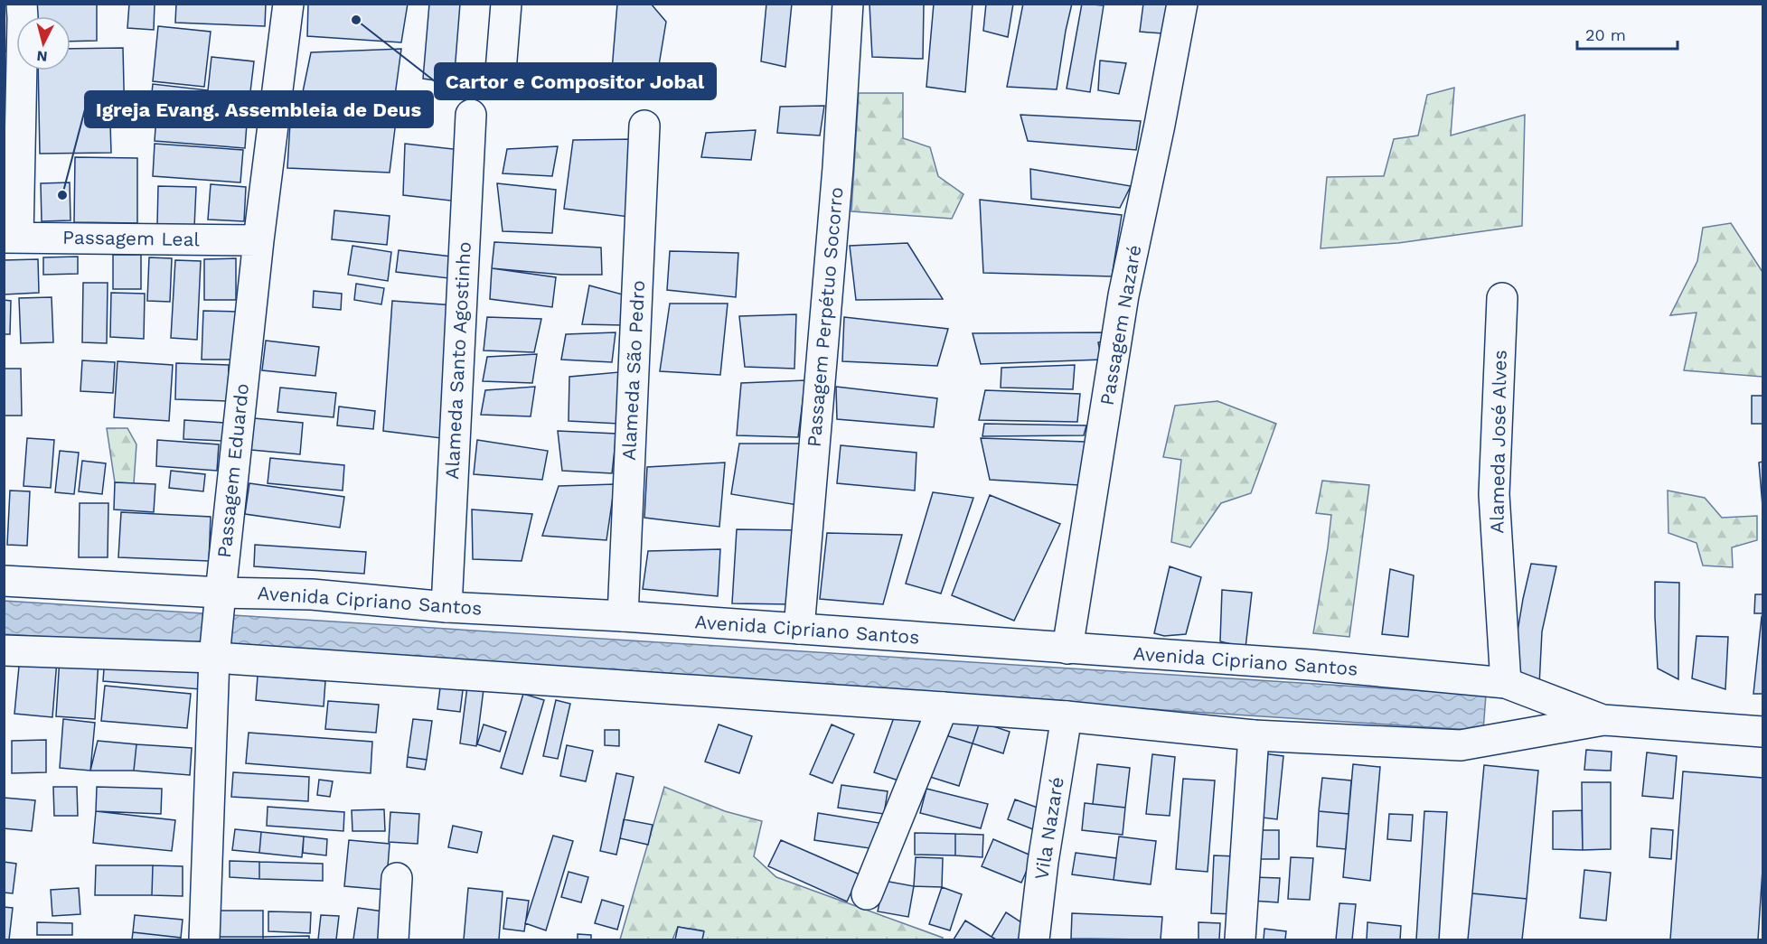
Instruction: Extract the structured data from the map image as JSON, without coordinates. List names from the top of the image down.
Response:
{
  "streets": {
    "street": [
      "Passagem Leal",
      "Passagem Perpétuo Socorro",
      "Passagem Nazaré",
      "Alameda Santo Agostinho",
      "Alameda São Pedro",
      "Alameda José Alves",
      "Passagem Eduardo",
      "Avenida Cipriano Santos",
      "Vila Nazaré"
    ]
  },
  "crossings": [
    ["Passagem Leal", "Passagem Eduardo"],
    ["Passagem Perpétuo Socorro", "Avenida Cipriano Santos"],
    ["Passagem Nazaré", "Avenida Cipriano Santos"],
    ["Alameda Santo Agostinho", "Avenida Cipriano Santos"],
    ["Alameda São Pedro", "Avenida Cipriano Santos"],
    ["Alameda José Alves", "Avenida Cipriano Santos"],
    ["Passagem Eduardo", "Avenida Cipriano Santos"],
    ["Avenida Cipriano Santos", "Vila Nazaré"]
  ],
  "places": ["Cartor e Compositor Jobal", "Igreja Evang. Assembleia de Deus"],
  "scale_bar": "20 m",
  "north": "bottom"
}
